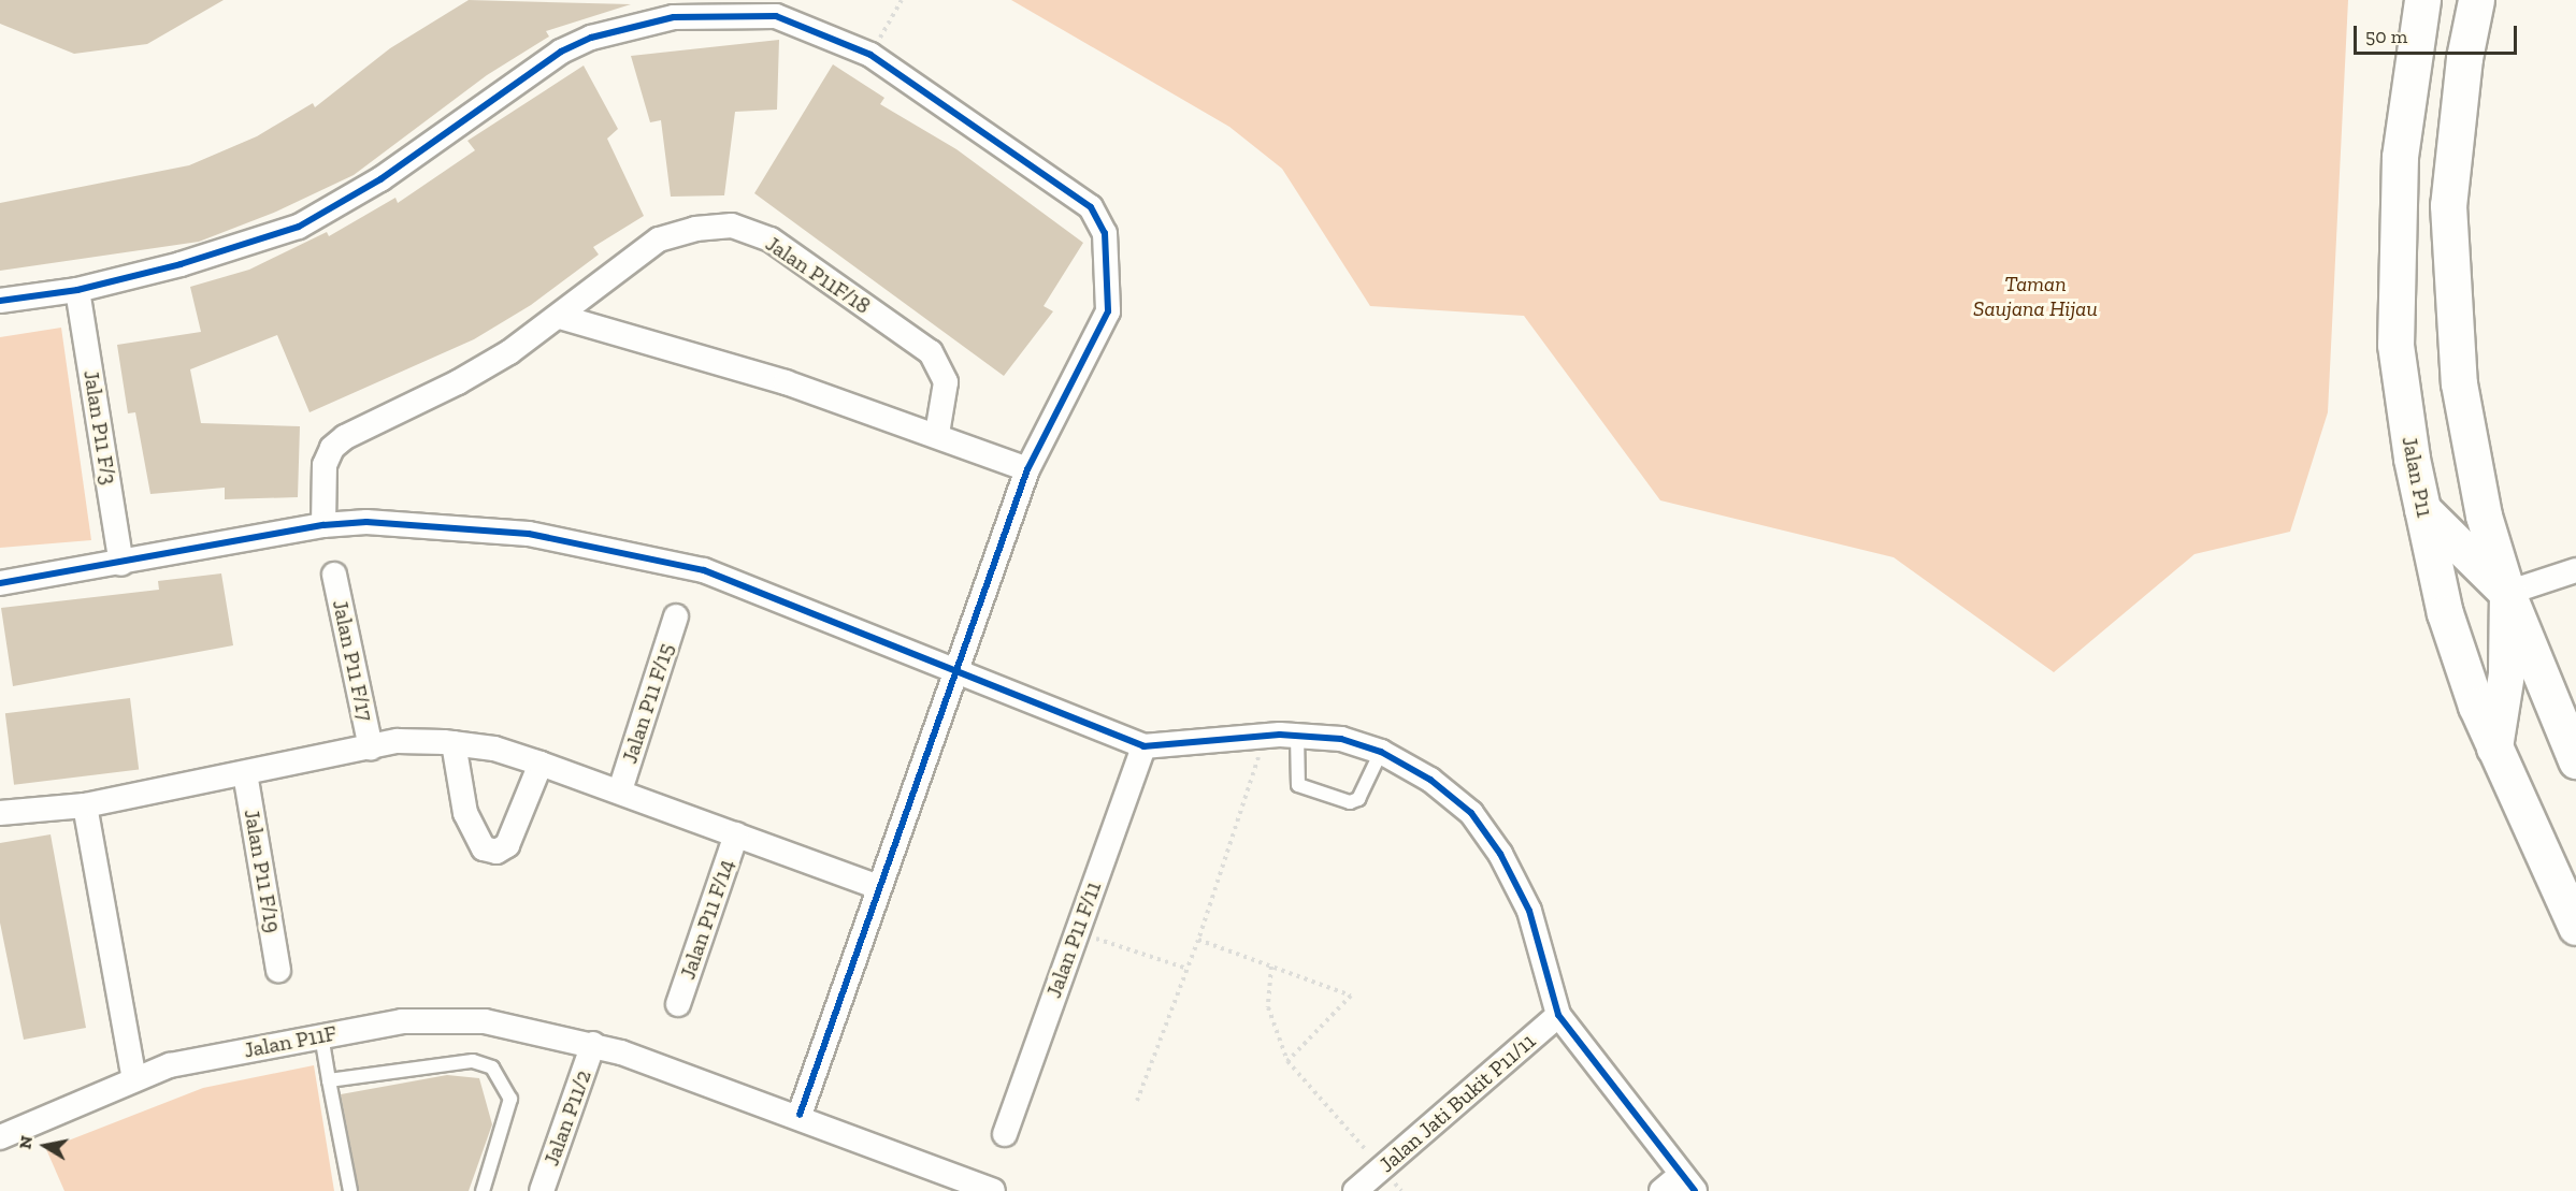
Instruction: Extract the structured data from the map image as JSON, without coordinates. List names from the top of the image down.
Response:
{
  "streets": {
    "main road": ["Jalan P11"],
    "street": [
      "Jalan P11F/18",
      "Jalan P11 F/3",
      "Jalan P11 F/17",
      "Jalan P11 F/15",
      "Jalan P11 F/19",
      "Jalan P11 F/14",
      "Jalan P11 F/11",
      "Jalan P11F",
      "Jalan Jati Bukit P11/11",
      "Jalan P11/2"
    ]
  },
  "crossings": [
    ["Jalan P11F", "Jalan P11/2"]
  ],
  "parks": ["Taman Saujana Hijau"],
  "scale_bar": "50 m",
  "north": "left"
}
